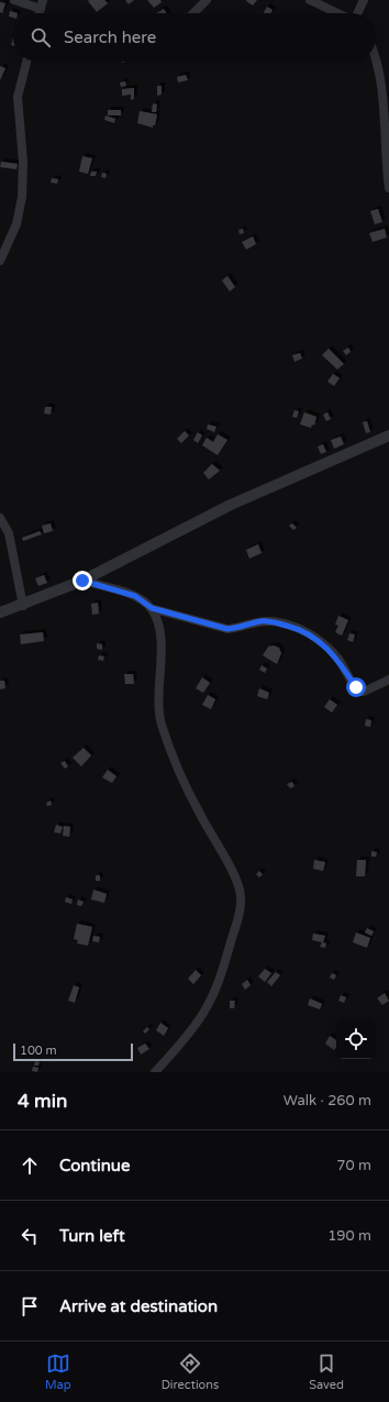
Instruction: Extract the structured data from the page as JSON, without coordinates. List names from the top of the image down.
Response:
{
  "scale_bar": "100 m",
  "page": {
    "search": "Search here",
    "scale": "100 m",
    "heading": ["4 min", "Walk · 260 m"],
    "list": [
      ["Continue", "70 m"],
      ["Turn left", "190 m"],
      "Arrive at destination"
    ],
    "nav": ["Map", "Directions", "Saved"]
  }
}
